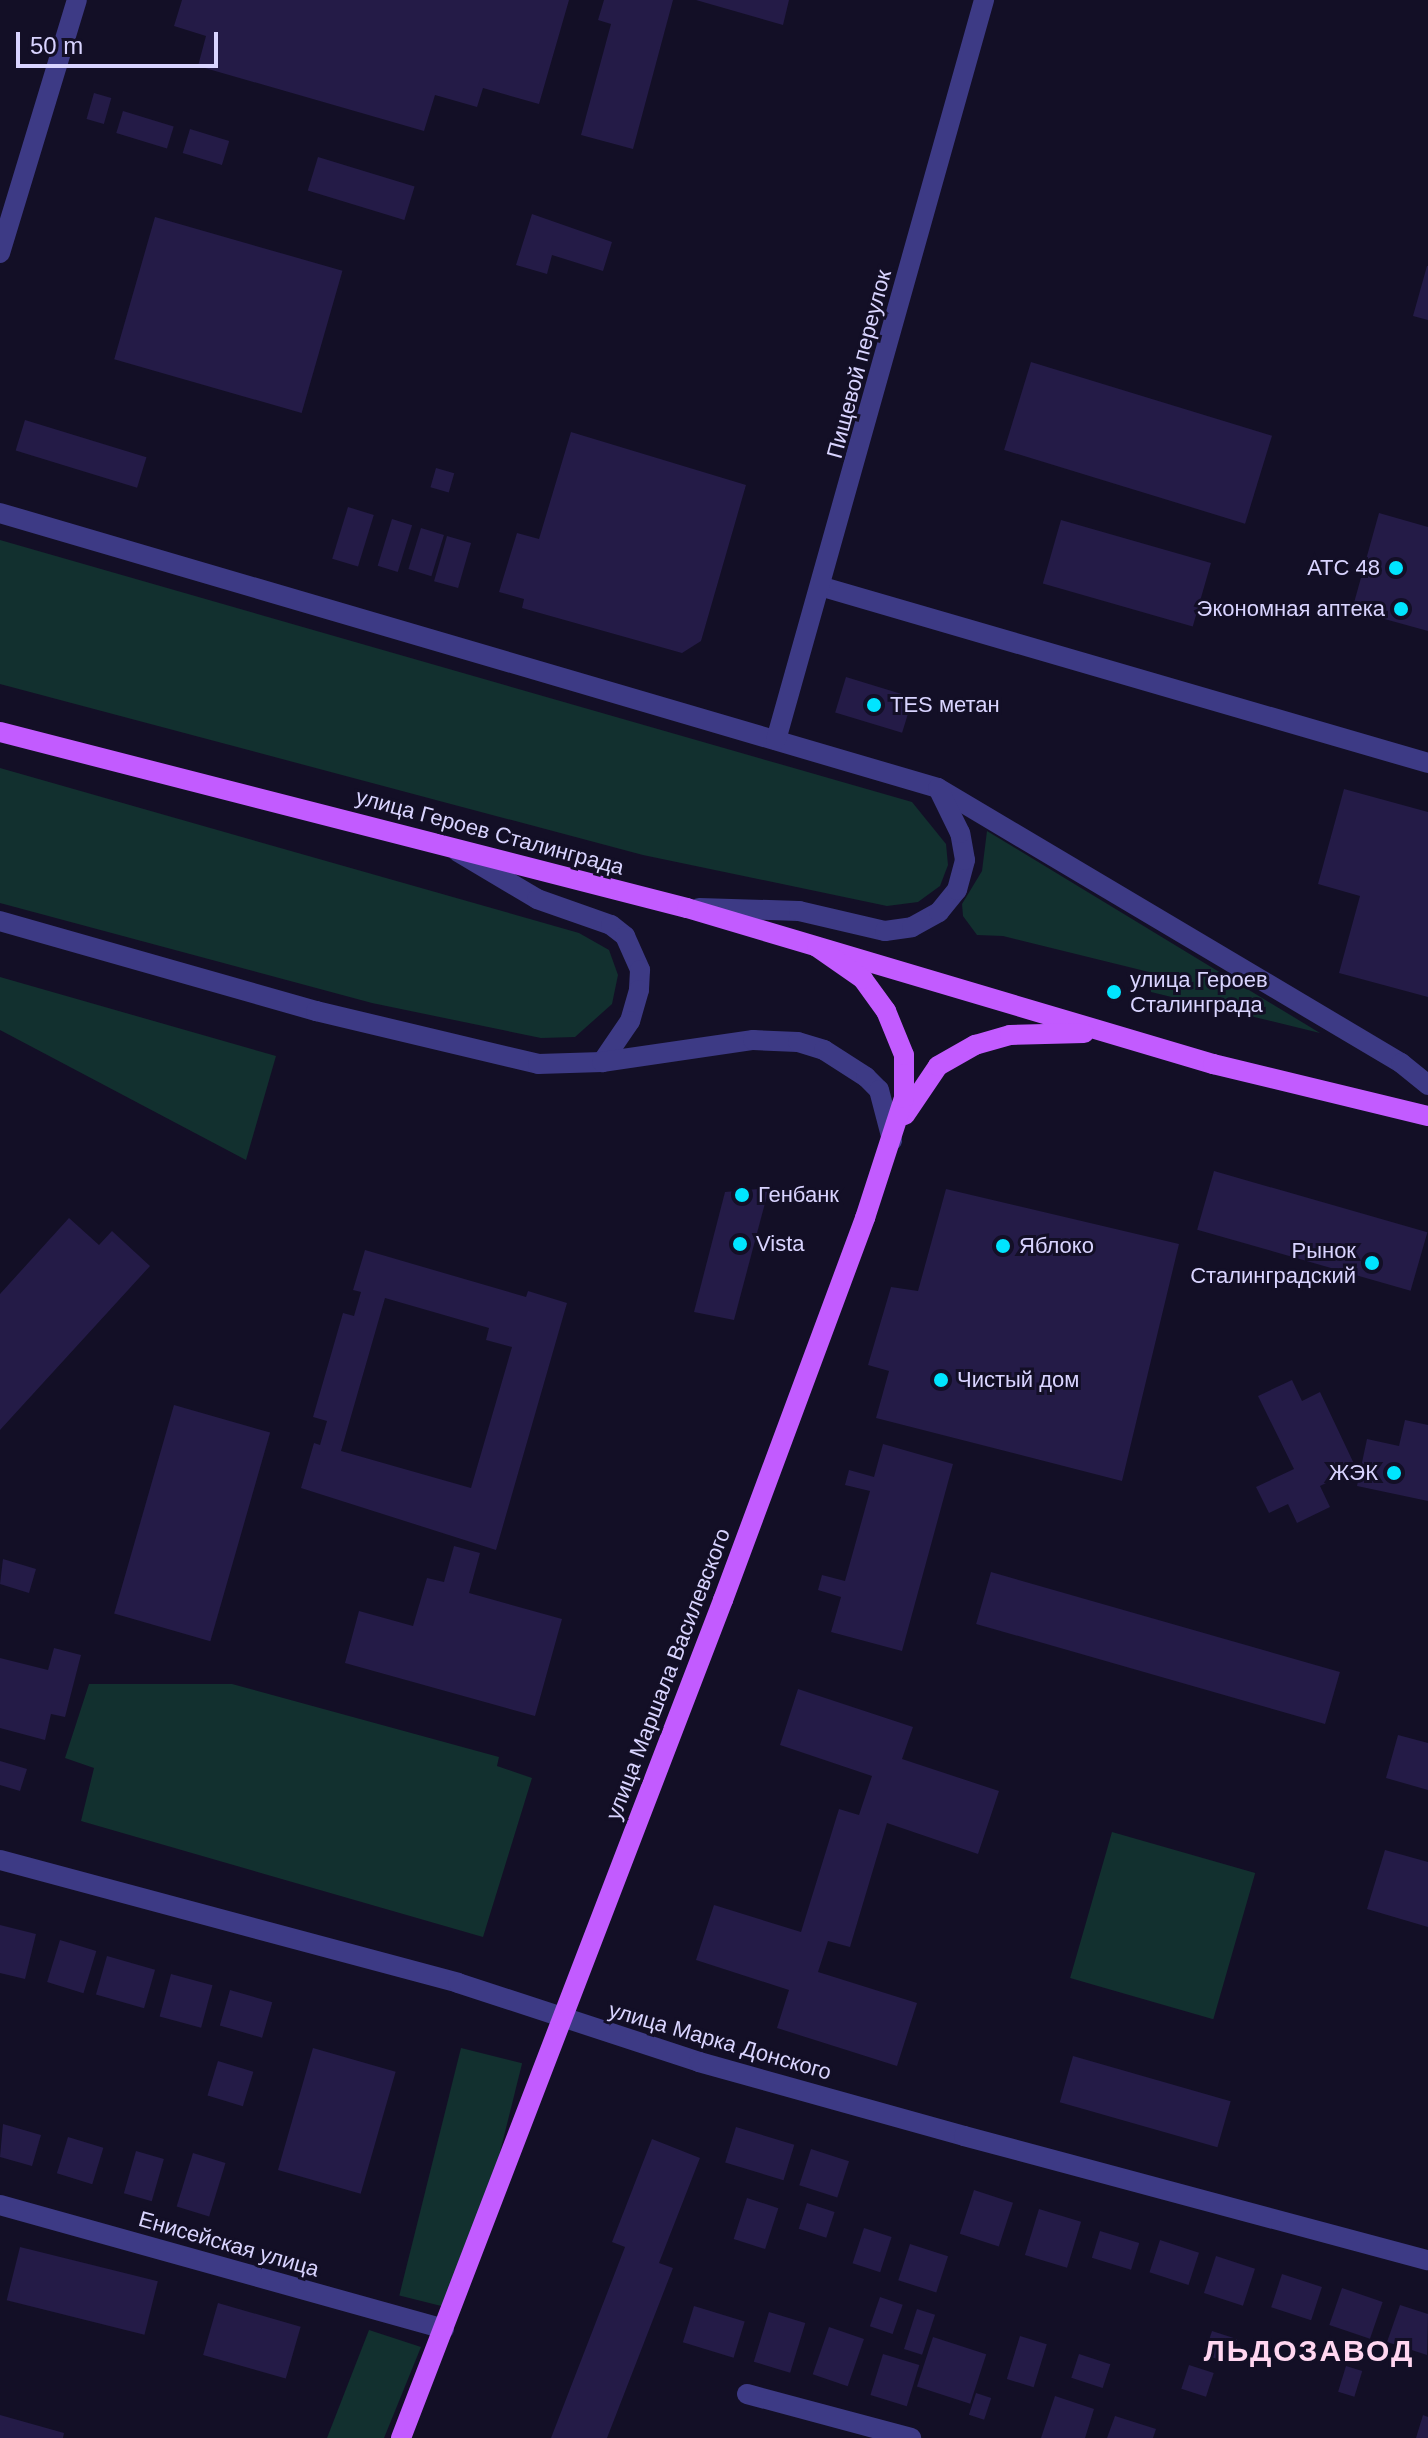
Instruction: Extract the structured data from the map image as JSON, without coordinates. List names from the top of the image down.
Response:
{
  "streets": {
    "main road": ["улица Героев Сталинграда", "улица Маршала Василевского"],
    "street": ["Пищевой переулок", "улица Марка Донского", "Енисейская улица"]
  },
  "crossings": [
    ["улица Героев Сталинграда", "улица Маршала Василевского"],
    ["улица Маршала Василевского", "улица Марка Донского"],
    ["улица Маршала Василевского", "Енисейская улица"]
  ],
  "districts": ["ЛЬДОЗАВОД"],
  "places": [
    "АТС 48",
    "Экономная аптека",
    "TES метан",
    "улица Героев Сталинграда",
    "Генбанк",
    "Vista",
    "Яблоко",
    "Рынок Сталинградский",
    "Чистый дом",
    "ЖЭК"
  ],
  "scale_bar": "50 m"
}
